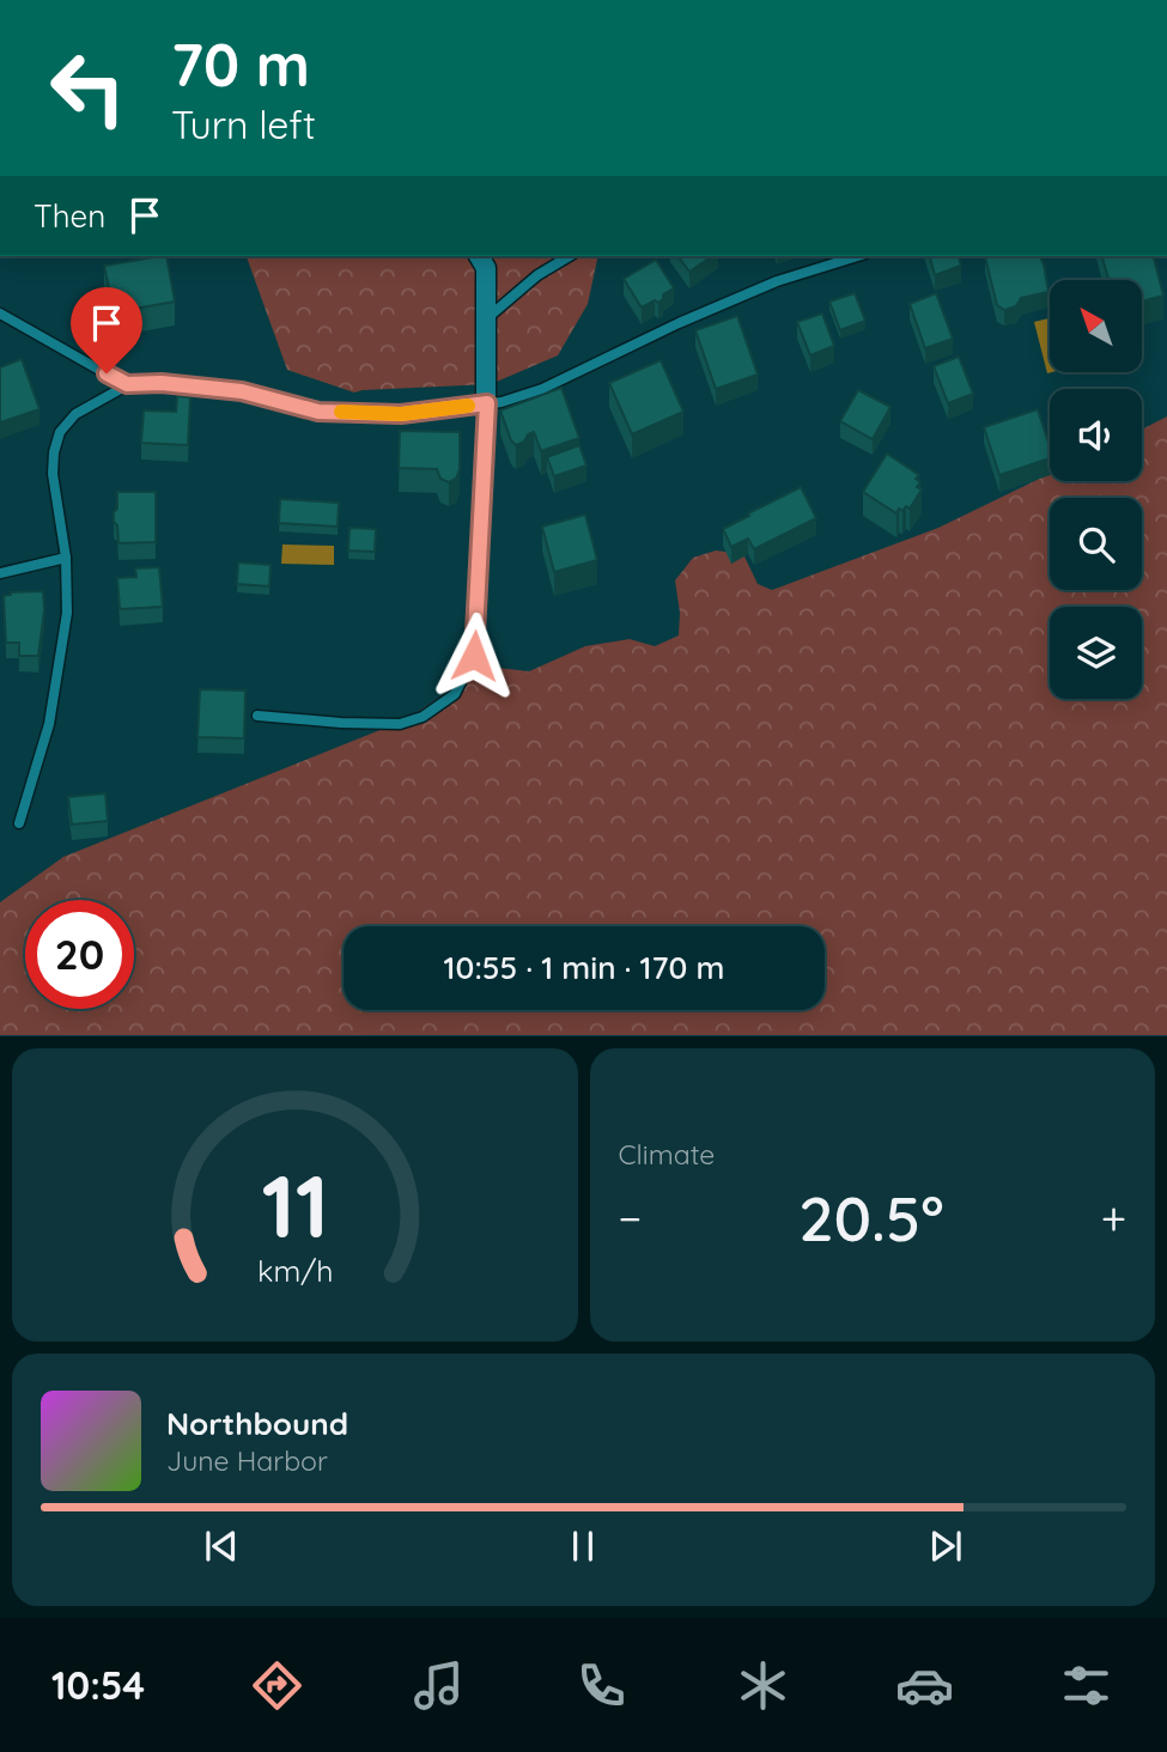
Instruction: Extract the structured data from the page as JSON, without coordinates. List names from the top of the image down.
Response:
{
  "north": "top left",
  "page": {
    "turn": ["70 m", "Turn left"],
    "then": "Then",
    "limit": "20",
    "trip": "10:55 · 1 min · 170 m",
    "tile": "Climate",
    "heat": ["−", "20.5°", "+"],
    "song": ["Northbound", "June Harbor"],
    "tabs": "10:54",
    "gauge": ["11", "km/h"]
  }
}
